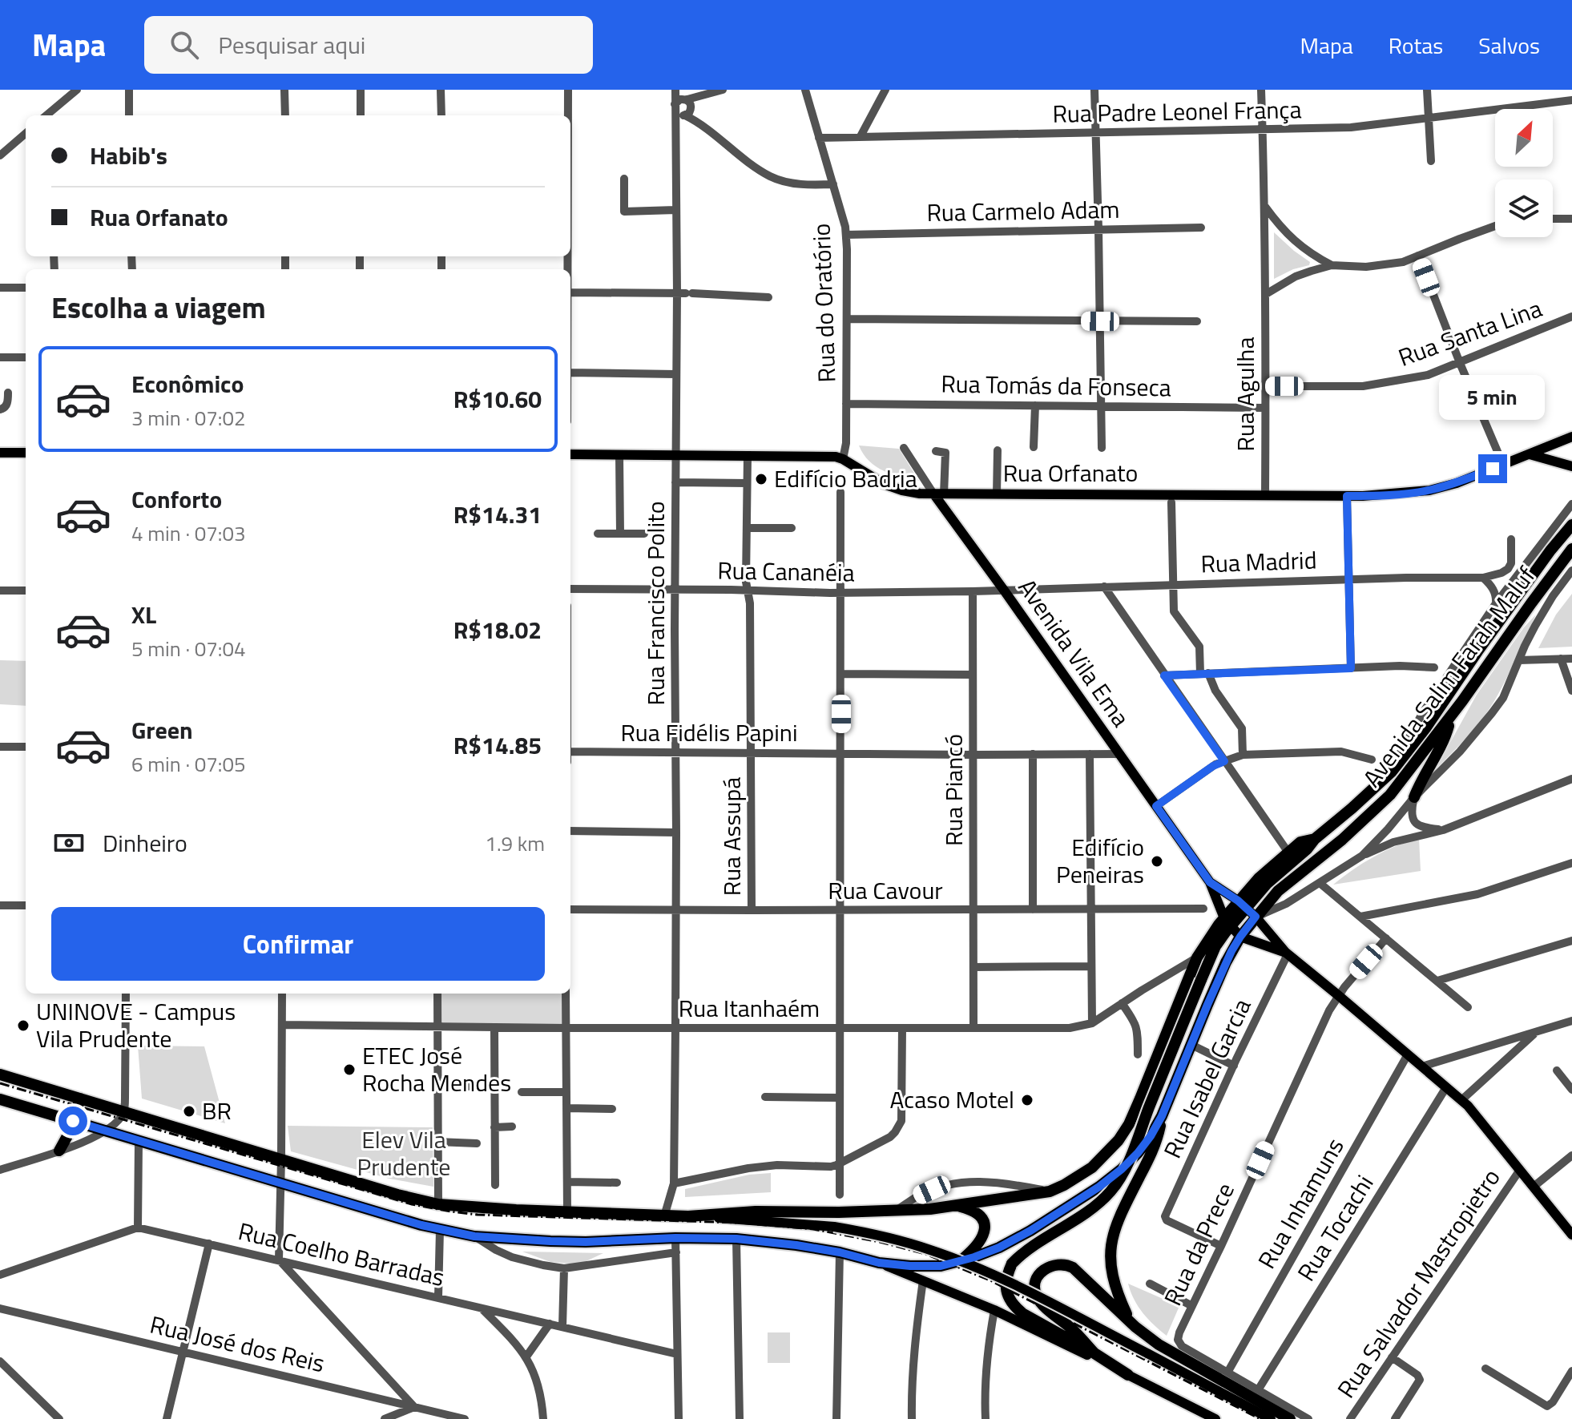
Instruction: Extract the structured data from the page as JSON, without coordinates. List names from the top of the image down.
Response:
{
  "streets": {
    "highway": ["Avenida Salim Farah Maluf"],
    "main road": ["Rua Orfanato", "Avenida Vila Ema"],
    "street": [
      "Rua Padre Leonel França",
      "Rua Carmelo Adam",
      "Rua do Oratório",
      "Rua Santa Lina",
      "Rua Tomás da Fonseca",
      "Rua Agulha",
      "Rua Madrid",
      "Rua Cananéia",
      "Rua Francisco Polito",
      "Rua Fidélis Papini",
      "Rua Piancó",
      "Rua Assupá",
      "Rua Cavour",
      "Rua Itanhaém",
      "Rua Isabel Garcia",
      "Rua Inhamuns",
      "Rua Tocachi",
      "Rua da Prece",
      "Rua Coelho Barradas",
      "Rua Salvador Mastropietro",
      "Rua José dos Reis"
    ]
  },
  "crossings": [
    ["Rua Padre Leonel França", "Rua do Oratório"],
    ["Rua Carmelo Adam", "Rua do Oratório"],
    ["Rua do Oratório", "Rua Tomás da Fonseca"],
    ["Rua do Oratório", "Rua Orfanato"],
    ["Rua Santa Lina", "Rua Agulha"],
    ["Rua Tomás da Fonseca", "Rua Agulha"],
    ["Rua Agulha", "Rua Orfanato"],
    ["Rua Orfanato", "Rua Francisco Polito"],
    ["Rua Orfanato", "Avenida Vila Ema"],
    ["Rua Orfanato", "Rua Assupá"],
    ["Rua Madrid", "Rua Cananéia"],
    ["Rua Madrid", "Avenida Vila Ema"],
    ["Rua Cananéia", "Rua Francisco Polito"],
    ["Rua Cananéia", "Avenida Vila Ema"],
    ["Rua Cananéia", "Rua Piancó"],
    ["Rua Cananéia", "Rua Assupá"],
    ["Rua Francisco Polito", "Rua Fidélis Papini"],
    ["Rua Francisco Polito", "Rua Cavour"],
    ["Rua Francisco Polito", "Rua Itanhaém"],
    ["Avenida Vila Ema", "Avenida Salim Farah Maluf"],
    ["Avenida Vila Ema", "Rua Fidélis Papini"],
    ["Avenida Vila Ema", "Rua Isabel Garcia"],
    ["Avenida Vila Ema", "Rua Inhamuns"],
    ["Avenida Vila Ema", "Rua Tocachi"],
    ["Avenida Vila Ema", "Rua da Prece"],
    ["Avenida Vila Ema", "Rua Salvador Mastropietro"],
    ["Rua Fidélis Papini", "Rua Piancó"],
    ["Rua Fidélis Papini", "Rua Assupá"],
    ["Rua Piancó", "Rua Cavour"],
    ["Rua Piancó", "Rua Itanhaém"],
    ["Rua Assupá", "Rua Cavour"],
    ["Rua Isabel Garcia", "Rua da Prece"],
    ["Rua Inhamuns", "Rua da Prece"]
  ],
  "parks": ["Elev Vila Prudente"],
  "places": [
    "Edifício Badria",
    "Edifício Peneiras",
    "UNINOVE - Campus Vila Prudente",
    "ETEC José Rocha Mendes",
    "Acaso Motel",
    "BR"
  ],
  "north": "top right",
  "page": {
    "header": "Mapa",
    "search": "Pesquisar aqui",
    "nav": ["Mapa", "Rotas", "Salvos"],
    "banner": ["Habib's", "Rua Orfanato"],
    "heading": "Escolha a viagem",
    "list": [
      {
        "name": "Econômico",
        "note": "3 min · 07:02",
        "value": "R$10.60"
      },
      {
        "name": "Conforto",
        "note": "4 min · 07:03",
        "value": "R$14.31"
      },
      {
        "name": "XL",
        "note": "5 min · 07:04",
        "value": "R$18.02"
      },
      {
        "name": "Green",
        "note": "6 min · 07:05",
        "value": "R$14.85"
      }
    ],
    "bubble": "5 min",
    "pay": ["Dinheiro", "1.9 km"],
    "buttons": "Confirmar"
  }
}
